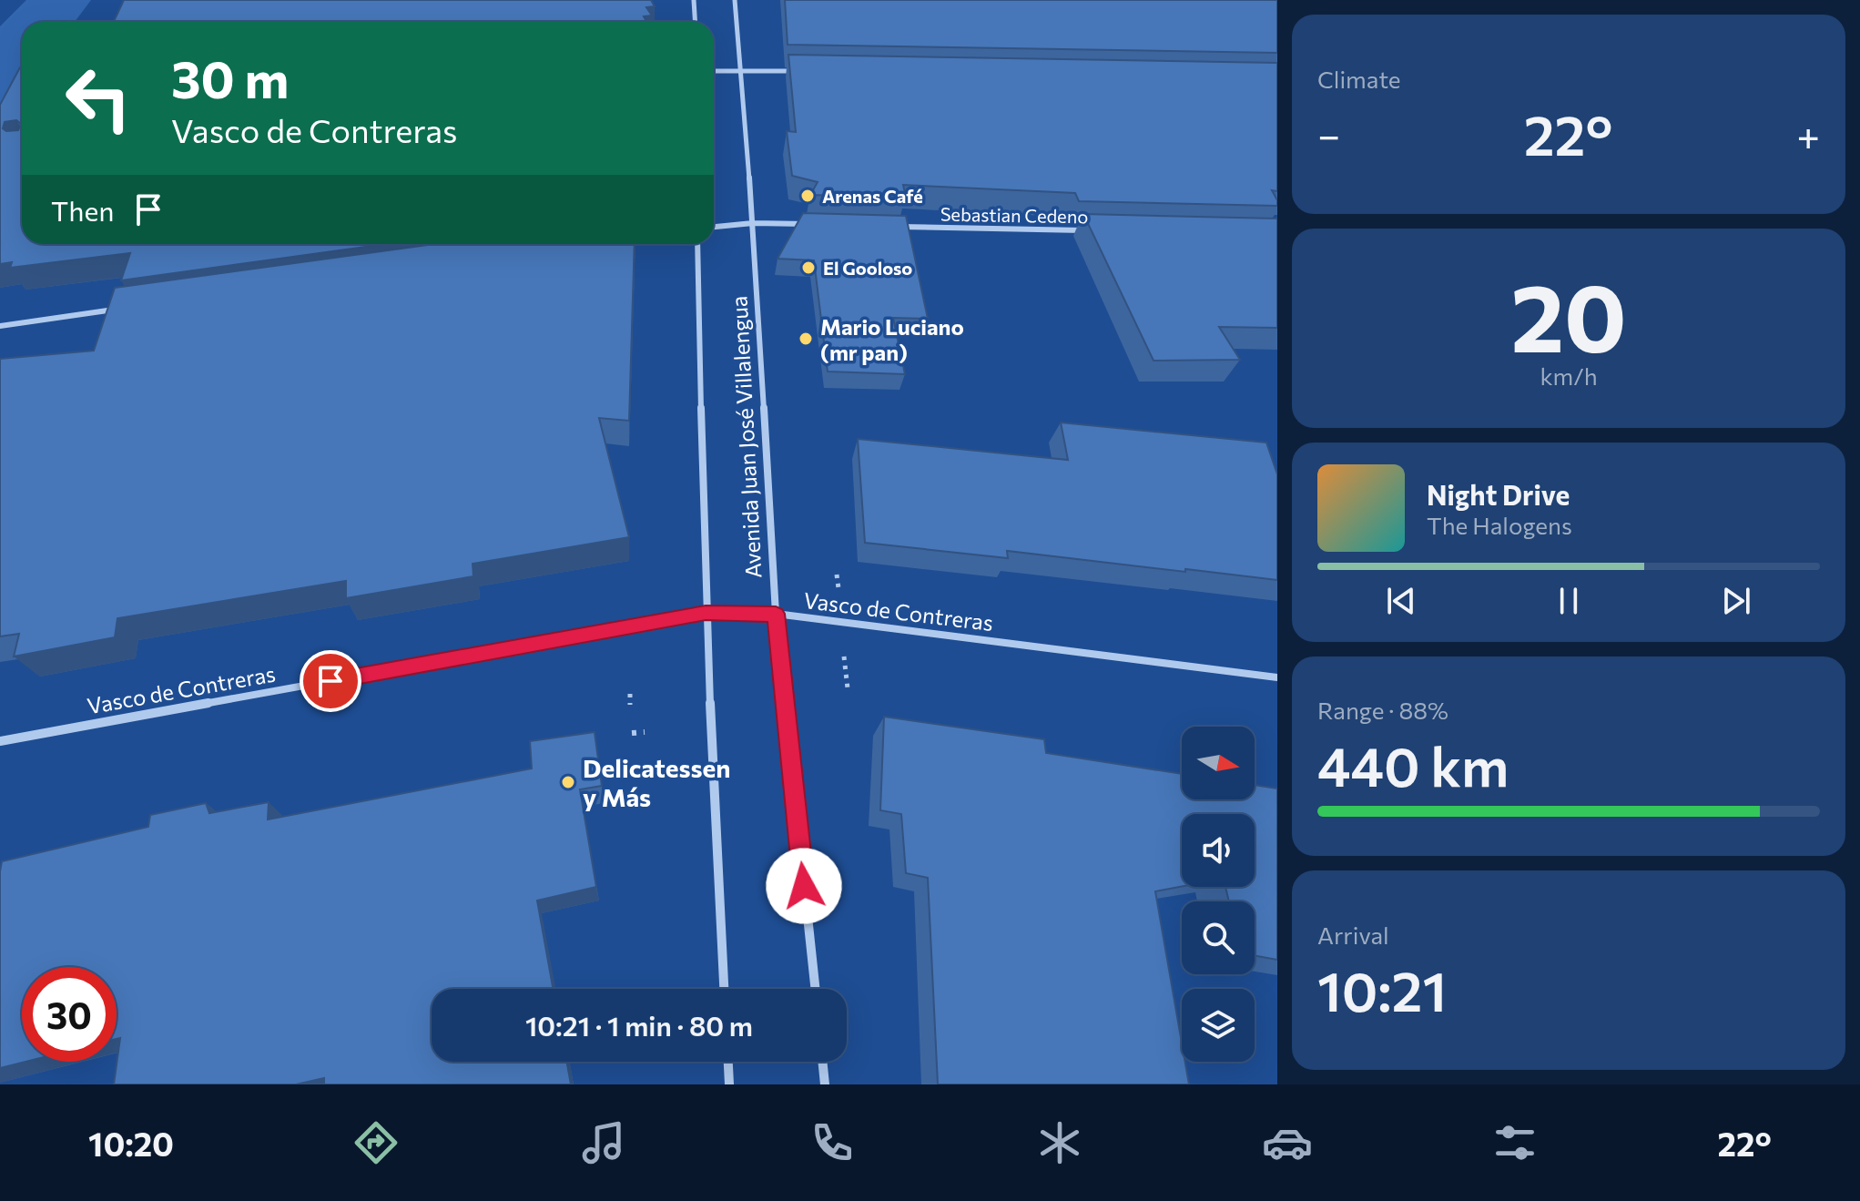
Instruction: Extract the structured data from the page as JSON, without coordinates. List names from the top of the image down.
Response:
{
  "streets": {
    "street": ["Sebastian Cedeno", "Avenida Juan José Villalengua", "Vasco de Contreras"]
  },
  "crossings": [
    ["Avenida Juan José Villalengua", "Vasco de Contreras"]
  ],
  "places": [
    "Arenas Café",
    "El Gooloso",
    "Mario Luciano (mr pan)",
    "Delicatessen y Más"
  ],
  "north": "right",
  "page": {
    "tile": [
      "Climate",
      ["20", "km/h"],
      ["Range · 88%", "440 km"],
      ["Arrival", "10:21"]
    ],
    "turn": ["30 m", "Vasco de Contreras"],
    "heat": ["−", "22°", "+"],
    "then": "Then",
    "song": ["Night Drive", "The Halogens"],
    "limit": "30",
    "trip": "10:21 · 1 min · 80 m",
    "tabs": ["10:20", "22°"]
  }
}
